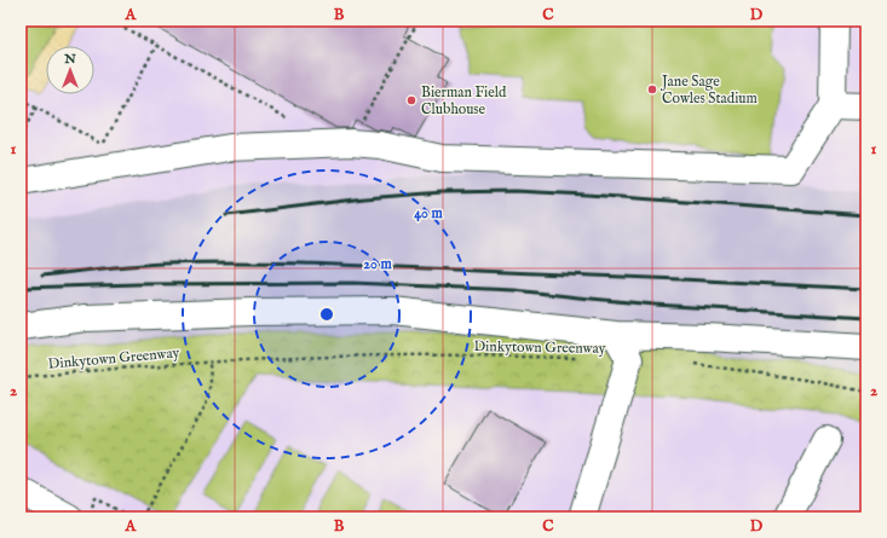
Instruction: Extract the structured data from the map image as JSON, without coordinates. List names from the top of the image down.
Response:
{
  "streets": {
    "path": ["Dinkytown Greenway"]
  },
  "places": ["Jane Sage Cowles Stadium", "Bierman Field Clubhouse"],
  "north": "top",
  "grid": {
    "columns": [
      "A",
      "B",
      "C",
      "D"
    ],
    "rows": ["1", "2"]
  },
  "rings": ["40 m", "20 m"]
}
